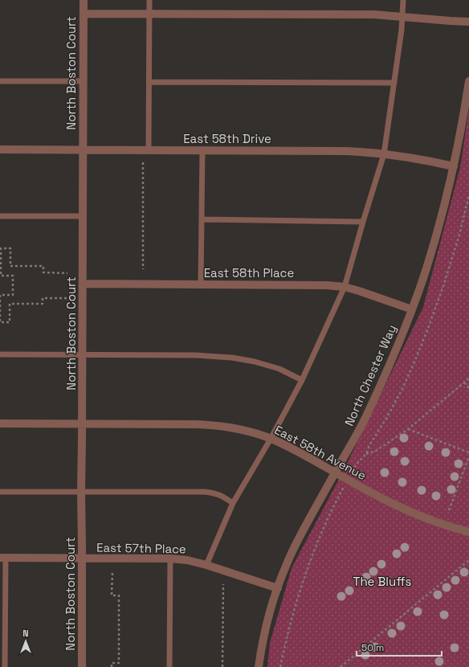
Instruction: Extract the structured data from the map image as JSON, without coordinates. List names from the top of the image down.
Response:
{
  "streets": {
    "street": [
      "North Boston Court",
      "East 58th Drive",
      "East 58th Place",
      "North Chester Way",
      "East 58th Avenue",
      "East 57th Place"
    ]
  },
  "crossings": [
    ["North Boston Court", "East 58th Drive"],
    ["North Boston Court", "East 58th Place"],
    ["North Boston Court", "East 58th Avenue"],
    ["North Boston Court", "East 57th Place"],
    ["East 58th Drive", "North Chester Way"],
    ["East 58th Place", "North Chester Way"],
    ["North Chester Way", "East 58th Avenue"],
    ["North Chester Way", "East 57th Place"]
  ],
  "parks": ["The Bluffs"],
  "scale_bar": "50 m",
  "north": "top"
}
